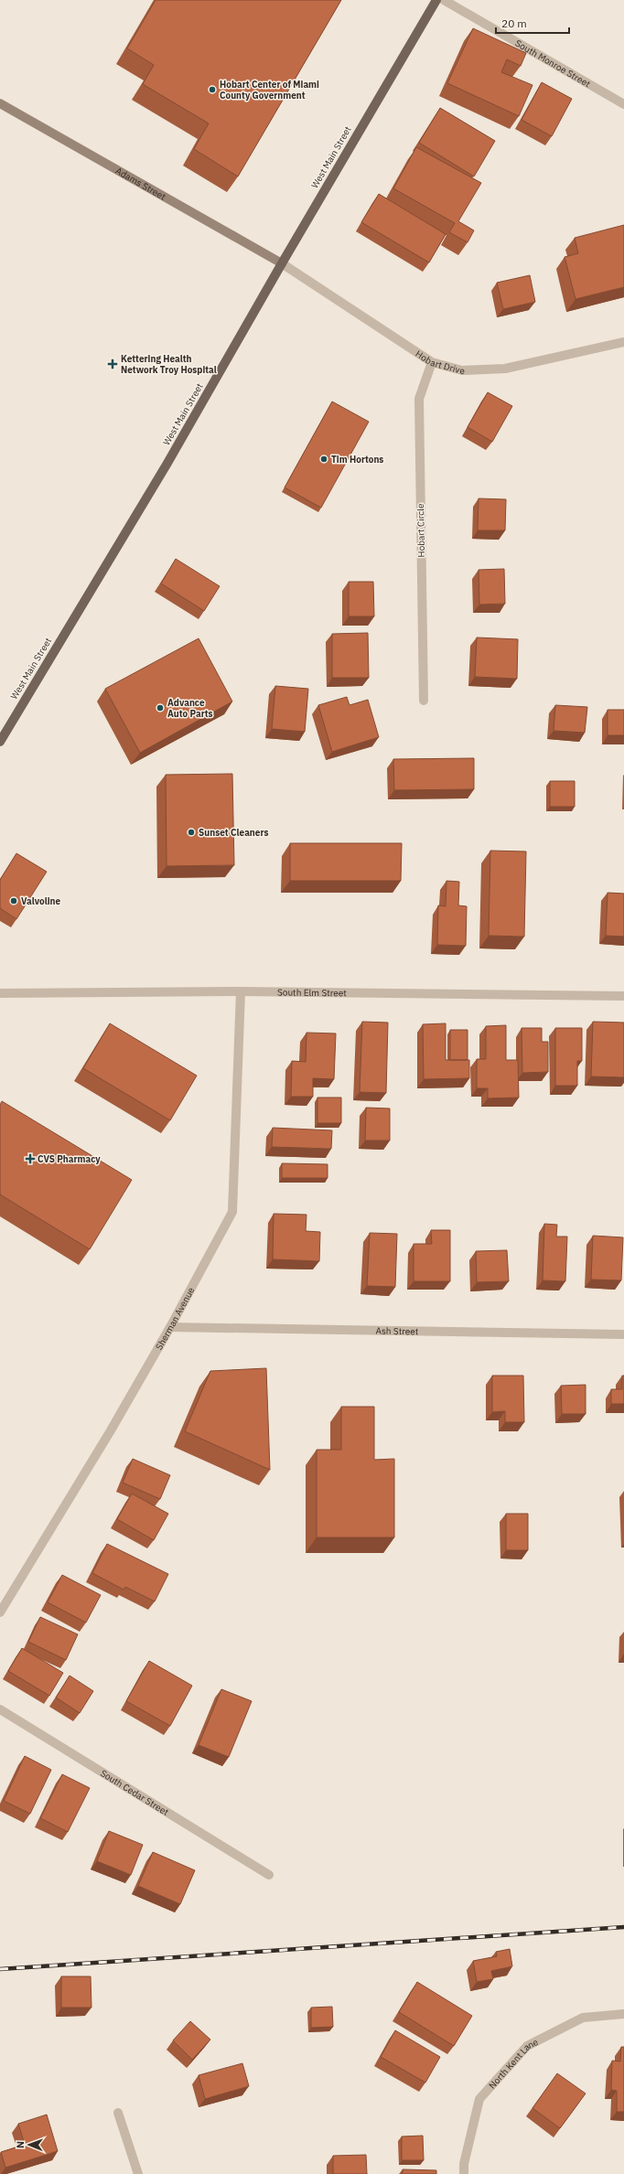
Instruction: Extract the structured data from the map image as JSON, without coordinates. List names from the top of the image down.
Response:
{
  "streets": {
    "main road": ["West Main Street"],
    "street": [
      "South Monroe Street",
      "Adams Street",
      "Hobart Drive",
      "Hobart Circle",
      "South Elm Street",
      "Sherman Avenue",
      "Ash Street",
      "South Cedar Street",
      "North Kent Lane"
    ]
  },
  "crossings": [
    ["West Main Street", "Adams Street"],
    ["West Main Street", "Hobart Drive"],
    ["Adams Street", "Hobart Drive"],
    ["Hobart Drive", "Hobart Circle"],
    ["South Elm Street", "Sherman Avenue"],
    ["Sherman Avenue", "Ash Street"]
  ],
  "places": {
    "other": [
      "Hobart Center of Miami County Government",
      "Tim Hortons",
      "Advance Auto Parts",
      "Sunset Cleaners",
      "Valvoline"
    ],
    "health": ["Kettering Health Network Troy Hospital", "CVS Pharmacy"]
  },
  "scale_bar": "20 m",
  "north": "left"
}
